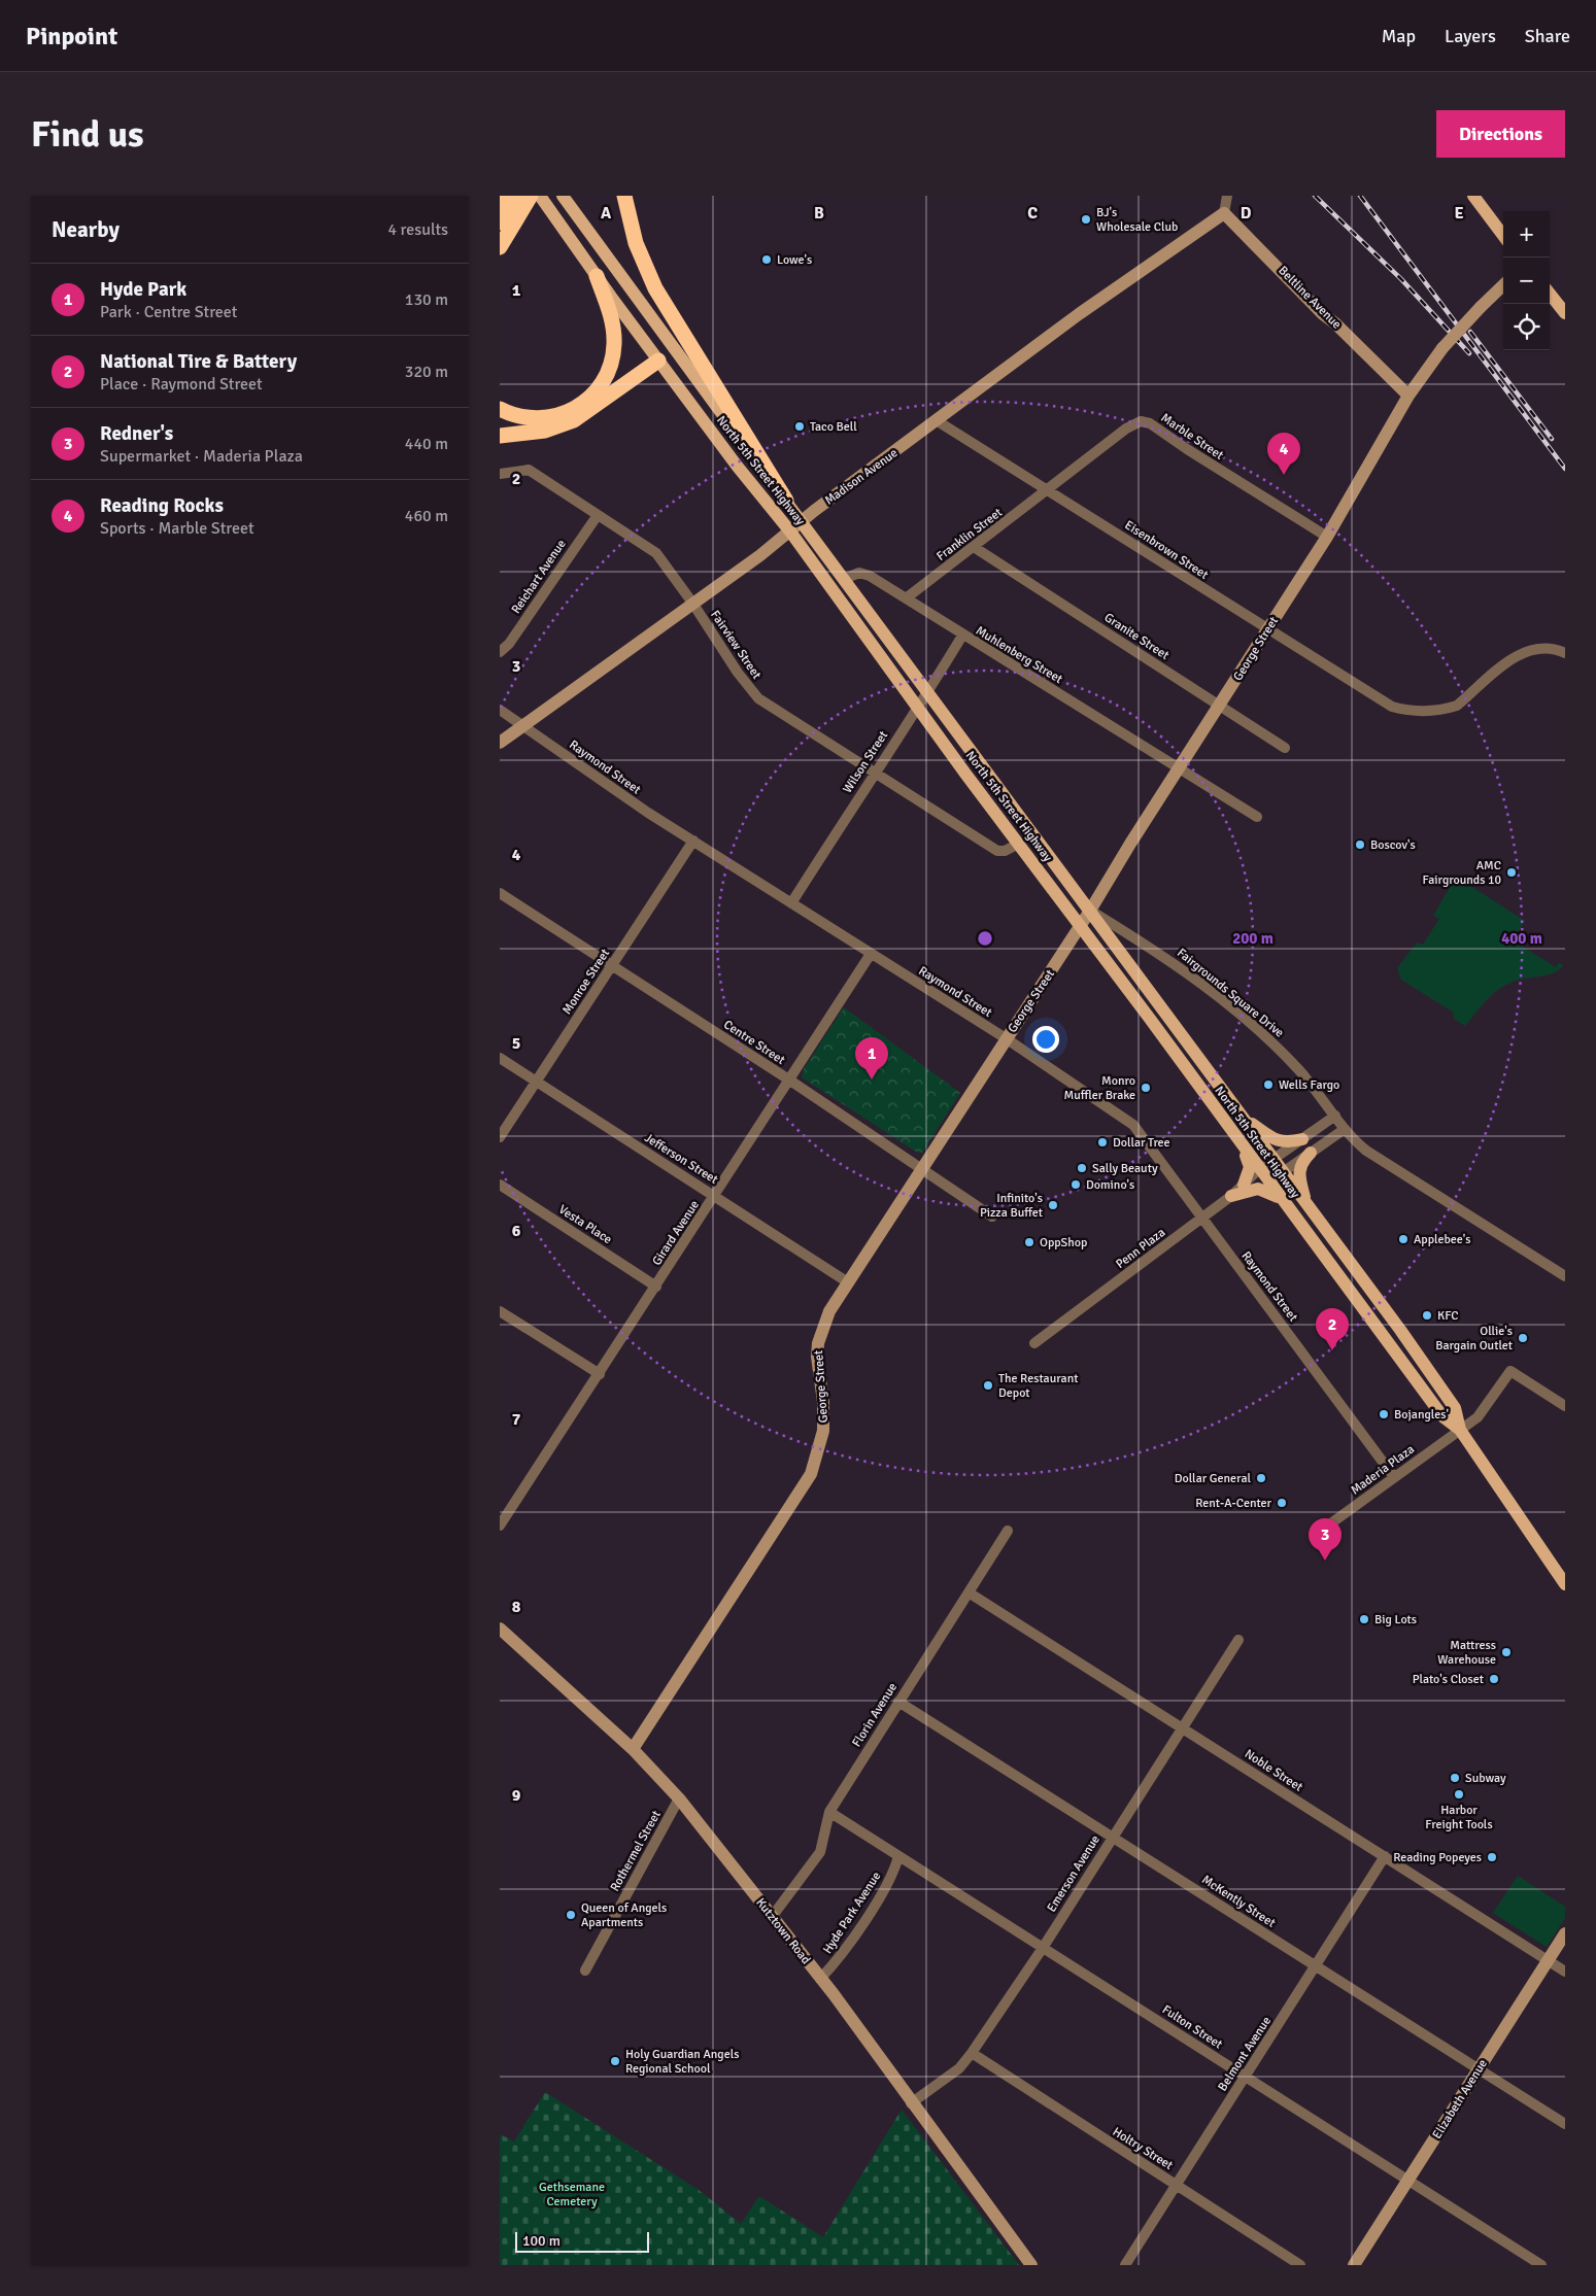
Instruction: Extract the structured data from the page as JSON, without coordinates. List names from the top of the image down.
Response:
{
  "streets": {
    "main road": ["North 5th Street Highway"],
    "street": [
      "Beltline Avenue",
      "Marble Street",
      "Madison Avenue",
      "Franklin Street",
      "Eisenbrown Street",
      "Reichart Avenue",
      "Granite Street",
      "Fairview Street",
      "George Street",
      "Muhlenberg Street",
      "Wilson Street",
      "Raymond Street",
      "Monroe Street",
      "Fairgrounds Square Drive",
      "Centre Street",
      "Jefferson Street",
      "Vesta Place",
      "Girard Avenue",
      "Penn Plaza",
      "Maderia Plaza",
      "Florin Avenue",
      "Noble Street",
      "Rothermel Street",
      "Emerson Avenue",
      "McKently Street",
      "Hyde Park Avenue",
      "Kutztown Road",
      "Fulton Street",
      "Belmont Avenue",
      "Elizabeth Avenue",
      "Holtry Street"
    ]
  },
  "crossings": [
    ["Beltline Avenue", "Madison Avenue"],
    ["Beltline Avenue", "George Street"],
    ["Marble Street", "Franklin Street"],
    ["Marble Street", "Eisenbrown Street"],
    ["Marble Street", "George Street"],
    ["North 5th Street Highway", "Madison Avenue"],
    ["North 5th Street Highway", "Fairview Street"],
    ["North 5th Street Highway", "George Street"],
    ["North 5th Street Highway", "Muhlenberg Street"],
    ["North 5th Street Highway", "Wilson Street"],
    ["North 5th Street Highway", "Fairgrounds Square Drive"],
    ["North 5th Street Highway", "Penn Plaza"],
    ["North 5th Street Highway", "Maderia Plaza"],
    ["Madison Avenue", "Eisenbrown Street"],
    ["Madison Avenue", "Fairview Street"],
    ["Madison Avenue", "Raymond Street"],
    ["Franklin Street", "Eisenbrown Street"],
    ["Franklin Street", "Granite Street"],
    ["Franklin Street", "Muhlenberg Street"],
    ["Eisenbrown Street", "George Street"],
    ["Reichart Avenue", "Fairview Street"],
    ["Granite Street", "George Street"],
    ["Fairview Street", "Wilson Street"],
    ["George Street", "Muhlenberg Street"],
    ["George Street", "Raymond Street"],
    ["George Street", "Fairgrounds Square Drive"],
    ["George Street", "Centre Street"],
    ["George Street", "Jefferson Street"],
    ["George Street", "Kutztown Road"],
    ["Muhlenberg Street", "Wilson Street"],
    ["Wilson Street", "Raymond Street"],
    ["Raymond Street", "Monroe Street"],
    ["Raymond Street", "Girard Avenue"],
    ["Raymond Street", "Penn Plaza"],
    ["Raymond Street", "Maderia Plaza"],
    ["Monroe Street", "Centre Street"],
    ["Monroe Street", "Jefferson Street"],
    ["Centre Street", "Girard Avenue"],
    ["Jefferson Street", "Girard Avenue"],
    ["Vesta Place", "Girard Avenue"],
    ["Florin Avenue", "Noble Street"],
    ["Florin Avenue", "McKently Street"],
    ["Florin Avenue", "Kutztown Road"],
    ["Florin Avenue", "Fulton Street"],
    ["Noble Street", "Emerson Avenue"],
    ["Noble Street", "Belmont Avenue"],
    ["Noble Street", "Elizabeth Avenue"],
    ["Rothermel Street", "Kutztown Road"],
    ["Emerson Avenue", "McKently Street"],
    ["Emerson Avenue", "Kutztown Road"],
    ["Emerson Avenue", "Fulton Street"],
    ["Emerson Avenue", "Holtry Street"],
    ["McKently Street", "Belmont Avenue"],
    ["McKently Street", "Elizabeth Avenue"],
    ["Hyde Park Avenue", "Kutztown Road"],
    ["Hyde Park Avenue", "Fulton Street"],
    ["Fulton Street", "Belmont Avenue"],
    ["Fulton Street", "Elizabeth Avenue"],
    ["Belmont Avenue", "Holtry Street"]
  ],
  "parks": ["Gethsemane Cemetery"],
  "places": [
    "BJ's Wholesale Club",
    "Lowe's",
    "Taco Bell",
    "Boscov's",
    "AMC Fairgrounds 10",
    "Wells Fargo",
    "Monro Muffler Brake",
    "Dollar Tree",
    "Sally Beauty",
    "Domino's",
    "Infinito's Pizza Buffet",
    "Applebee's",
    "OppShop",
    "KFC",
    "Ollie's Bargain Outlet",
    "The Restaurant Depot",
    "Bojangles'",
    "Dollar General",
    "Rent-A-Center",
    "Big Lots",
    "Mattress Warehouse",
    "Plato's Closet",
    "Subway",
    "Harbor Freight Tools",
    "Reading Popeyes",
    "Queen of Angels Apartments",
    "Holy Guardian Angels Regional School"
  ],
  "scale_bar": "100 m",
  "page": {
    "header": "Pinpoint",
    "nav": ["Map", "Layers", "Share"],
    "buttons": "Directions",
    "title": "Find us",
    "heading": ["Nearby", "4 results"],
    "map_buttons": ["+", "−"],
    "list": [
      {
        "mark": "1",
        "name": "Hyde Park",
        "note": "Park · Centre Street",
        "value": "130 m"
      },
      {
        "mark": "2",
        "name": "National Tire & Battery",
        "note": "Place · Raymond Street",
        "value": "320 m"
      },
      {
        "mark": "3",
        "name": "Redner's",
        "note": "Supermarket · Maderia Plaza",
        "value": "440 m"
      },
      {
        "mark": "4",
        "name": "Reading Rocks",
        "note": "Sports · Marble Street",
        "value": "460 m"
      }
    ],
    "pins": [
      "4",
      "1",
      "2",
      "3"
    ],
    "scale": "100 m"
  },
  "grid": {
    "columns": [
      "A",
      "B",
      "C",
      "D",
      "E"
    ],
    "rows": [
      "1",
      "2",
      "3",
      "4",
      "5",
      "6",
      "7",
      "8",
      "9"
    ]
  },
  "rings": ["200 m", "400 m"]
}
